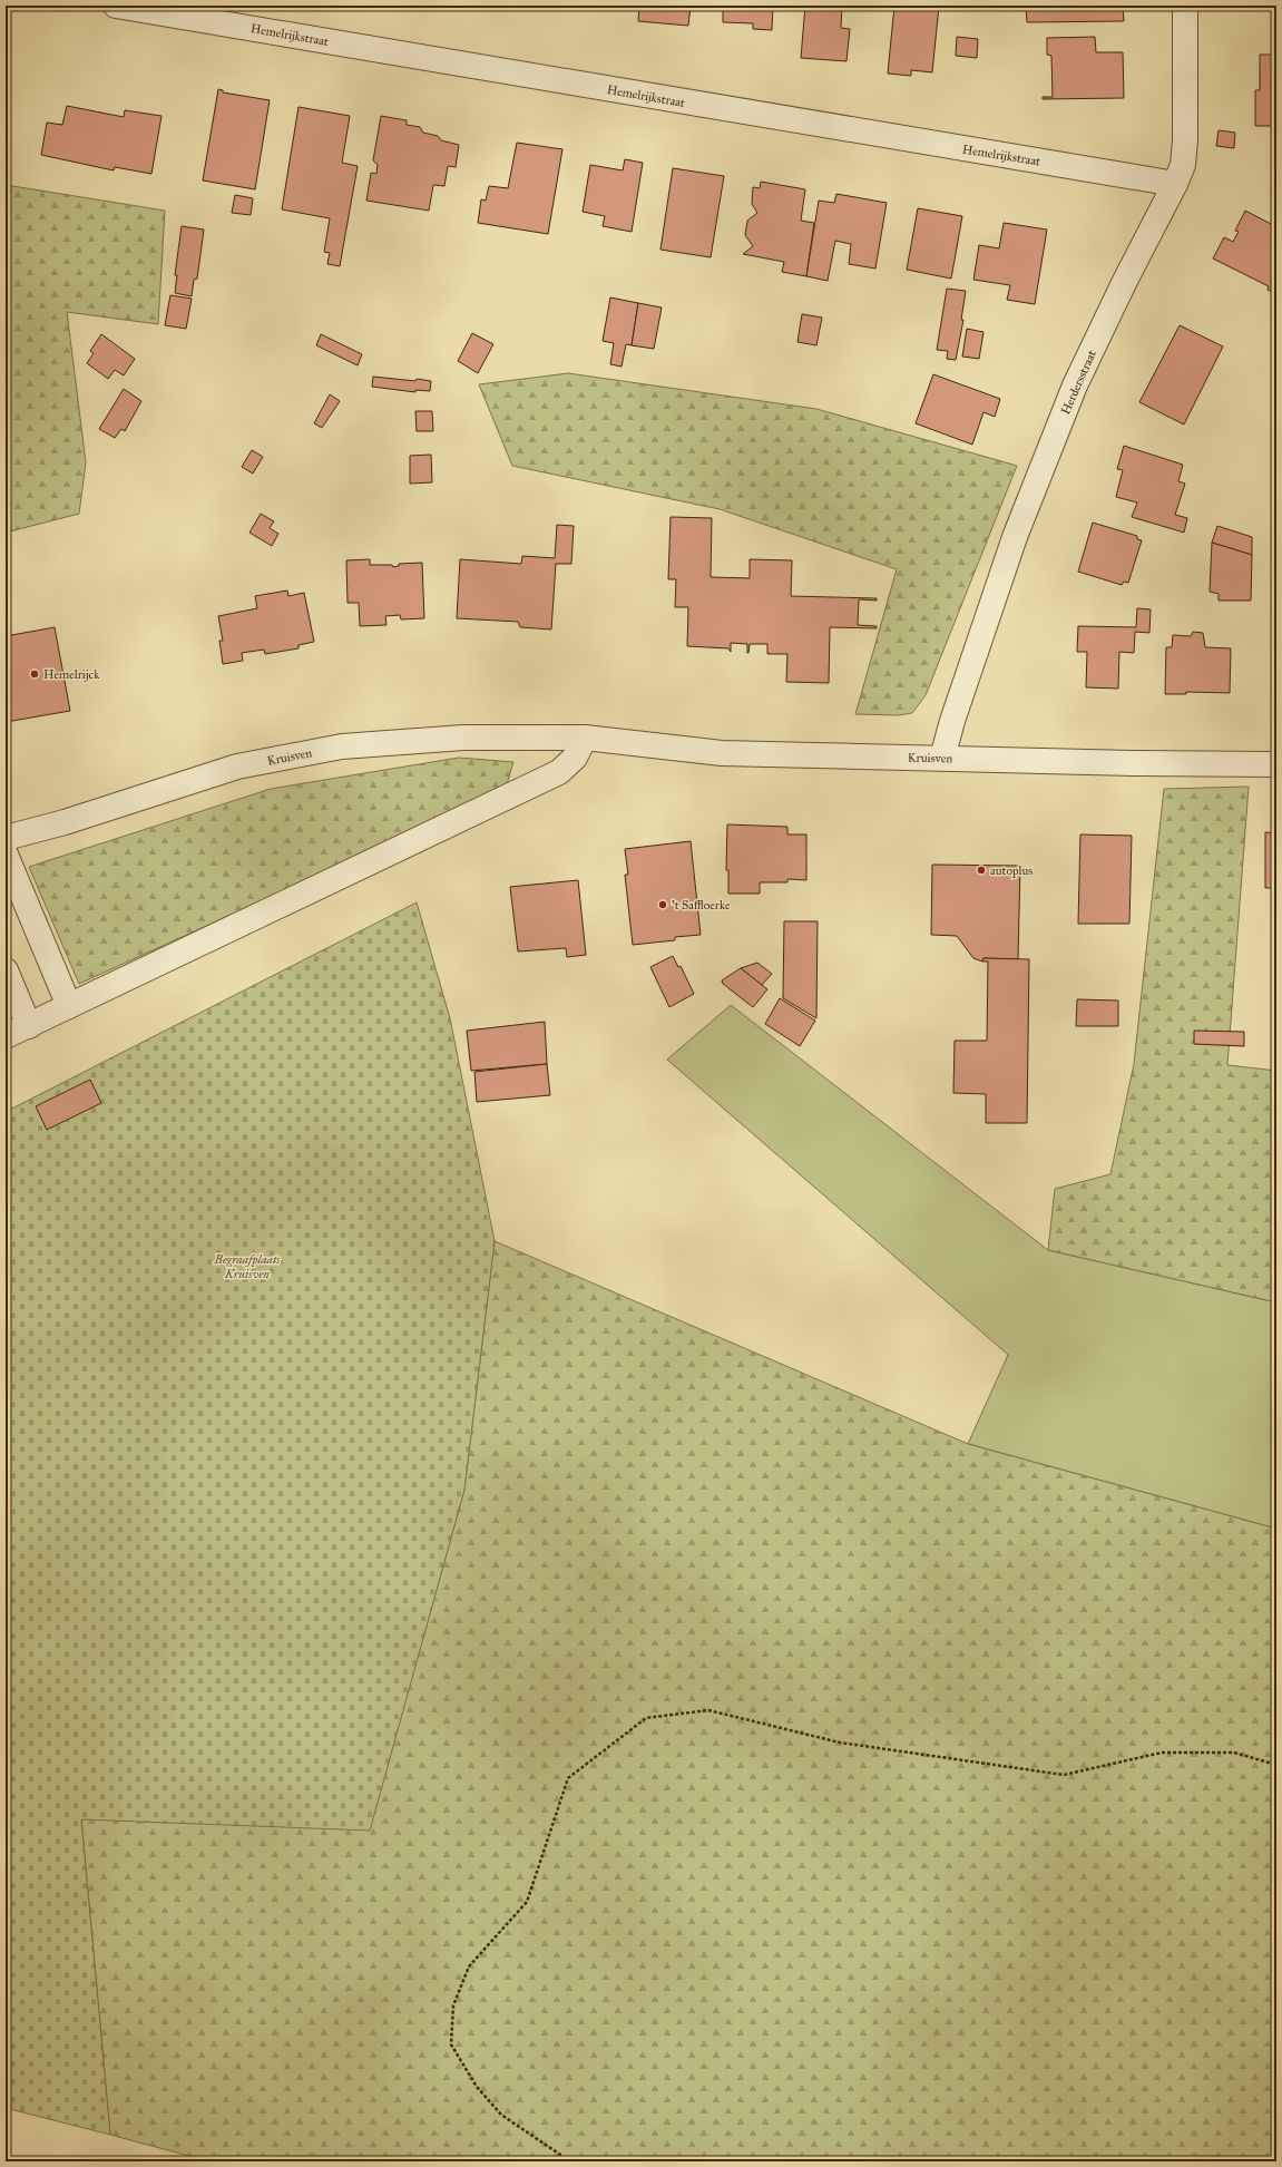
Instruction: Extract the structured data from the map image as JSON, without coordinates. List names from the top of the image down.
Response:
{
  "streets": {
    "street": ["Hemelrijkstraat", "Herdersstraat", "Kruisven"]
  },
  "crossings": [
    ["Hemelrijkstraat", "Herdersstraat"],
    ["Herdersstraat", "Kruisven"]
  ],
  "parks": ["Begraafplaats Kruisven"],
  "places": ["Hemelrijck", "autoplus", "'t Saffloerke"]
}
